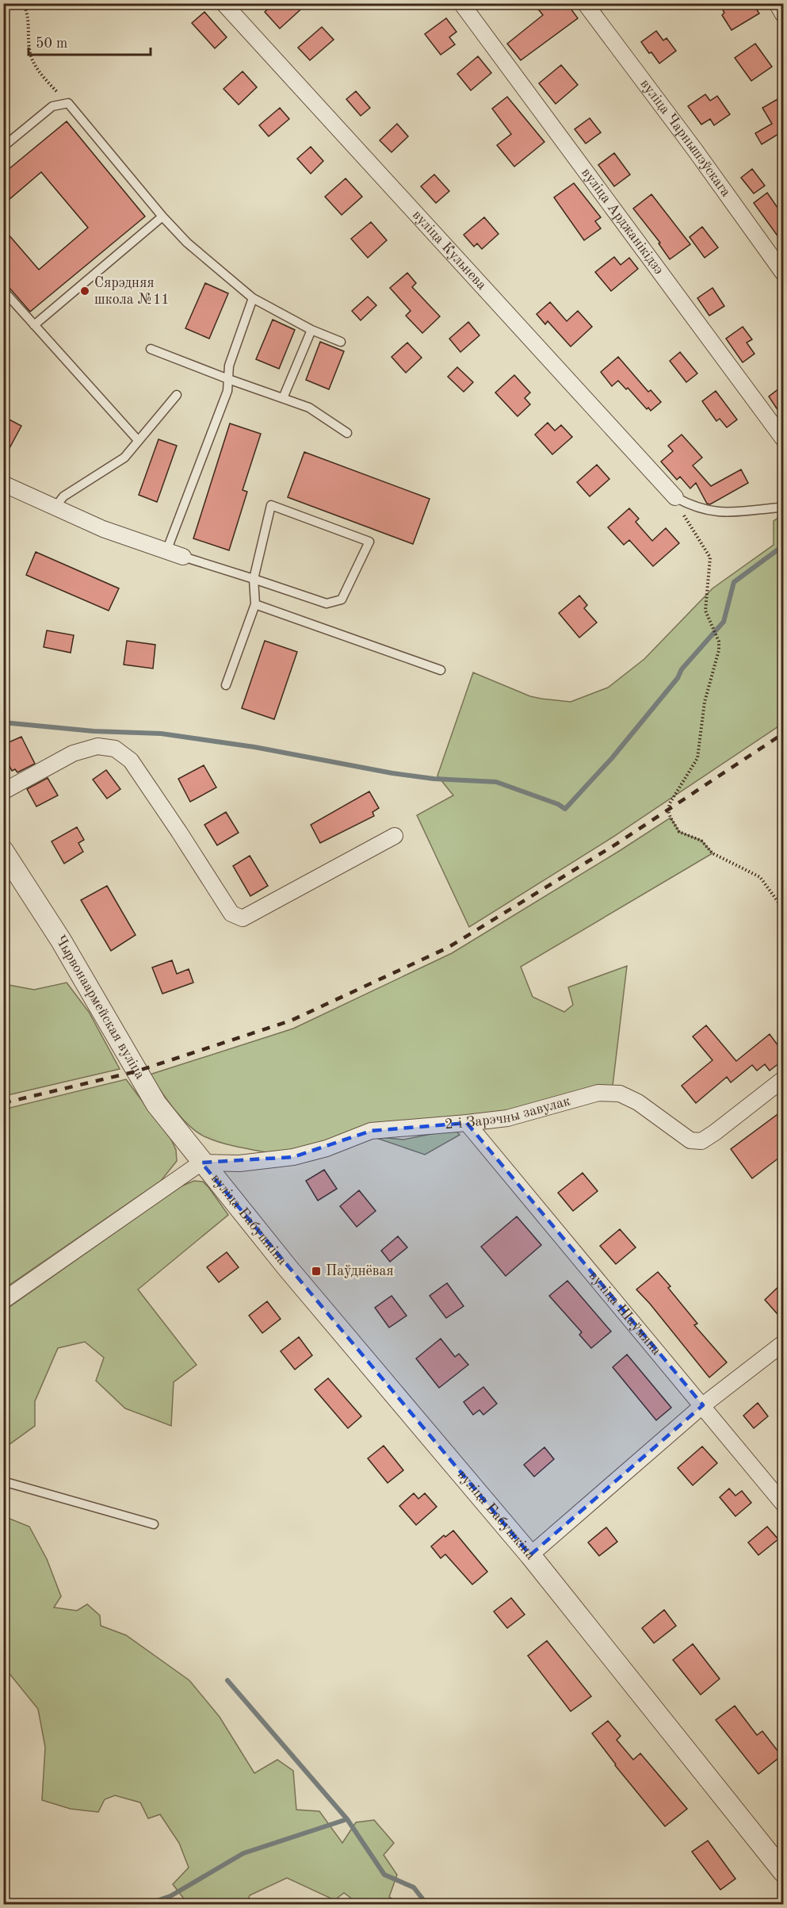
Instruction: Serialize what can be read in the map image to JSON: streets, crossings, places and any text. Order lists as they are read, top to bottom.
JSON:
{
  "streets": {
    "street": [
      "вуліца Чарнышэўскага",
      "вуліца Арджанікідзэ",
      "вуліца Кульнева",
      "Чырвонаармейская вуліца",
      "2-і Зарэчны завулак",
      "вуліца Бабушкіна",
      "вуліца Шаўмяна"
    ]
  },
  "crossings": [
    ["Чырвонаармейская вуліца", "2-і Зарэчны завулак"],
    ["Чырвонаармейская вуліца", "вуліца Бабушкіна"],
    ["2-і Зарэчны завулак", "вуліца Бабушкіна"],
    ["2-і Зарэчны завулак", "вуліца Шаўмяна"]
  ],
  "places": {
    "other": ["Сярэдняя школа №11"],
    "transit": ["Паўднёвая"]
  },
  "scale_bar": "50 m"
}
